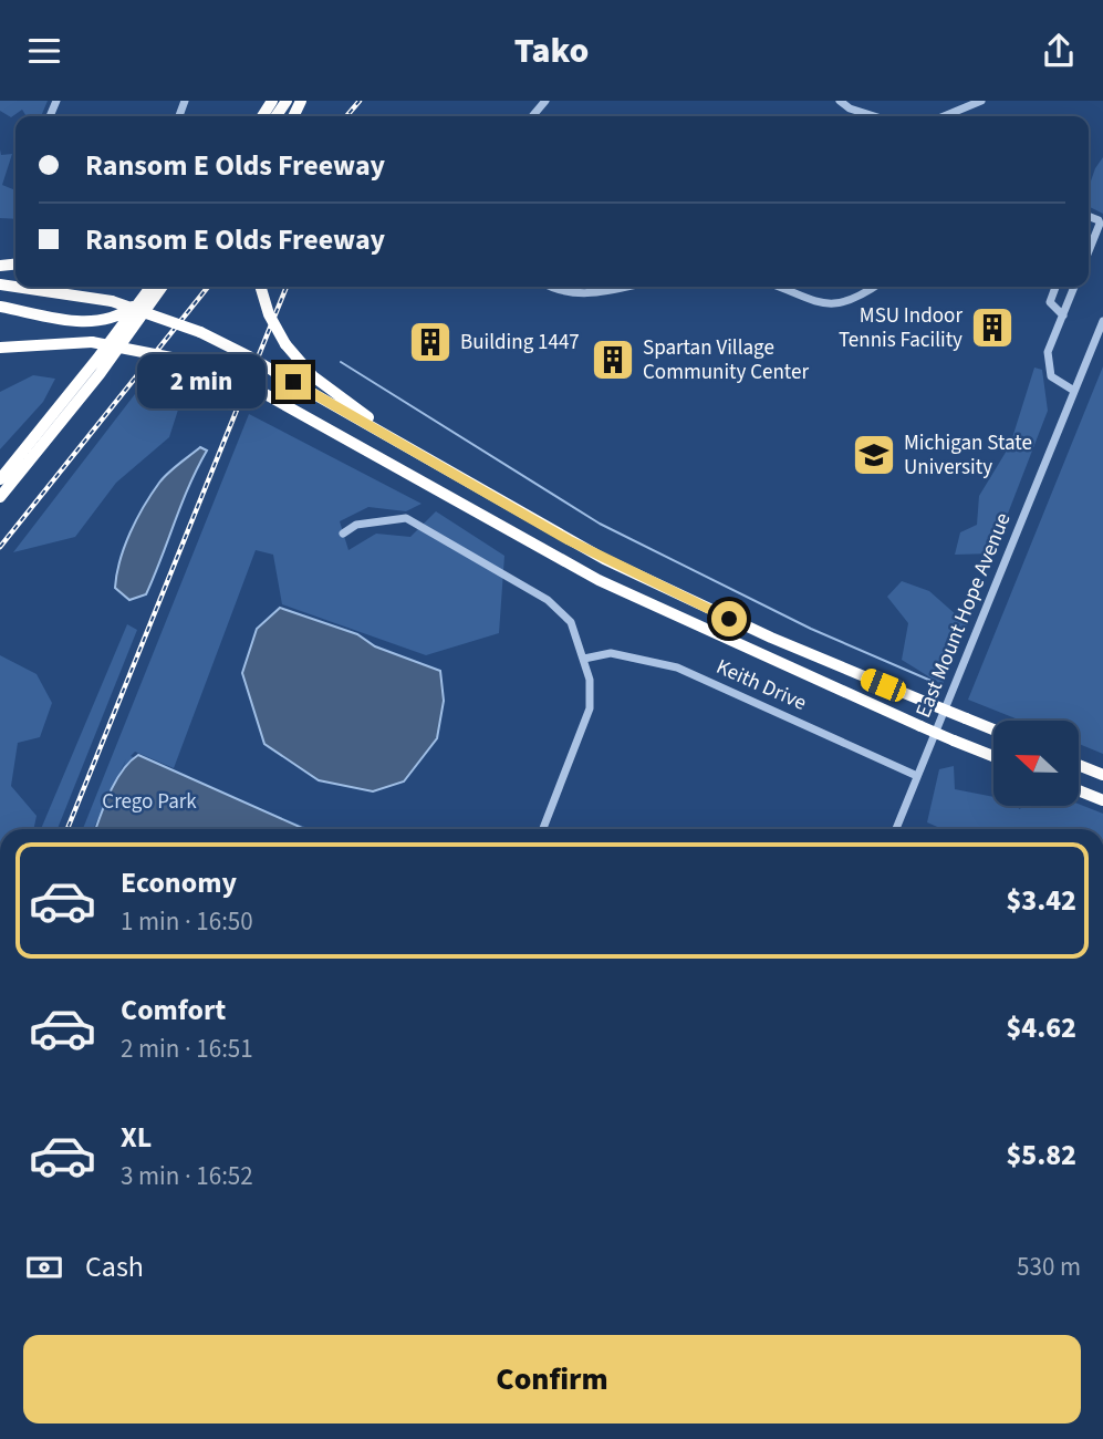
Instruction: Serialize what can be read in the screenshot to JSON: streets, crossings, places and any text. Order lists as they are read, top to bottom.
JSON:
{
  "streets": {
    "street": ["East Mount Hope Avenue", "Keith Drive"]
  },
  "crossings": [
    ["East Mount Hope Avenue", "Keith Drive"]
  ],
  "parks": ["Crego Park"],
  "places": {
    "building": ["MSU Indoor Tennis Facility", "Building 1447", "Spartan Village Community Center"],
    "school or university": ["Michigan State University"]
  },
  "north": "left",
  "page": {
    "header": "Tako",
    "banner": ["Ransom E Olds Freeway", "Ransom E Olds Freeway"],
    "bubble": "2 min",
    "list": [
      {
        "name": "Economy",
        "note": "1 min · 16:50",
        "value": "$3.42"
      },
      {
        "name": "Comfort",
        "note": "2 min · 16:51",
        "value": "$4.62"
      },
      {
        "name": "XL",
        "note": "3 min · 16:52",
        "value": "$5.82"
      }
    ],
    "pay": ["Cash", "530 m"],
    "buttons": "Confirm"
  }
}
